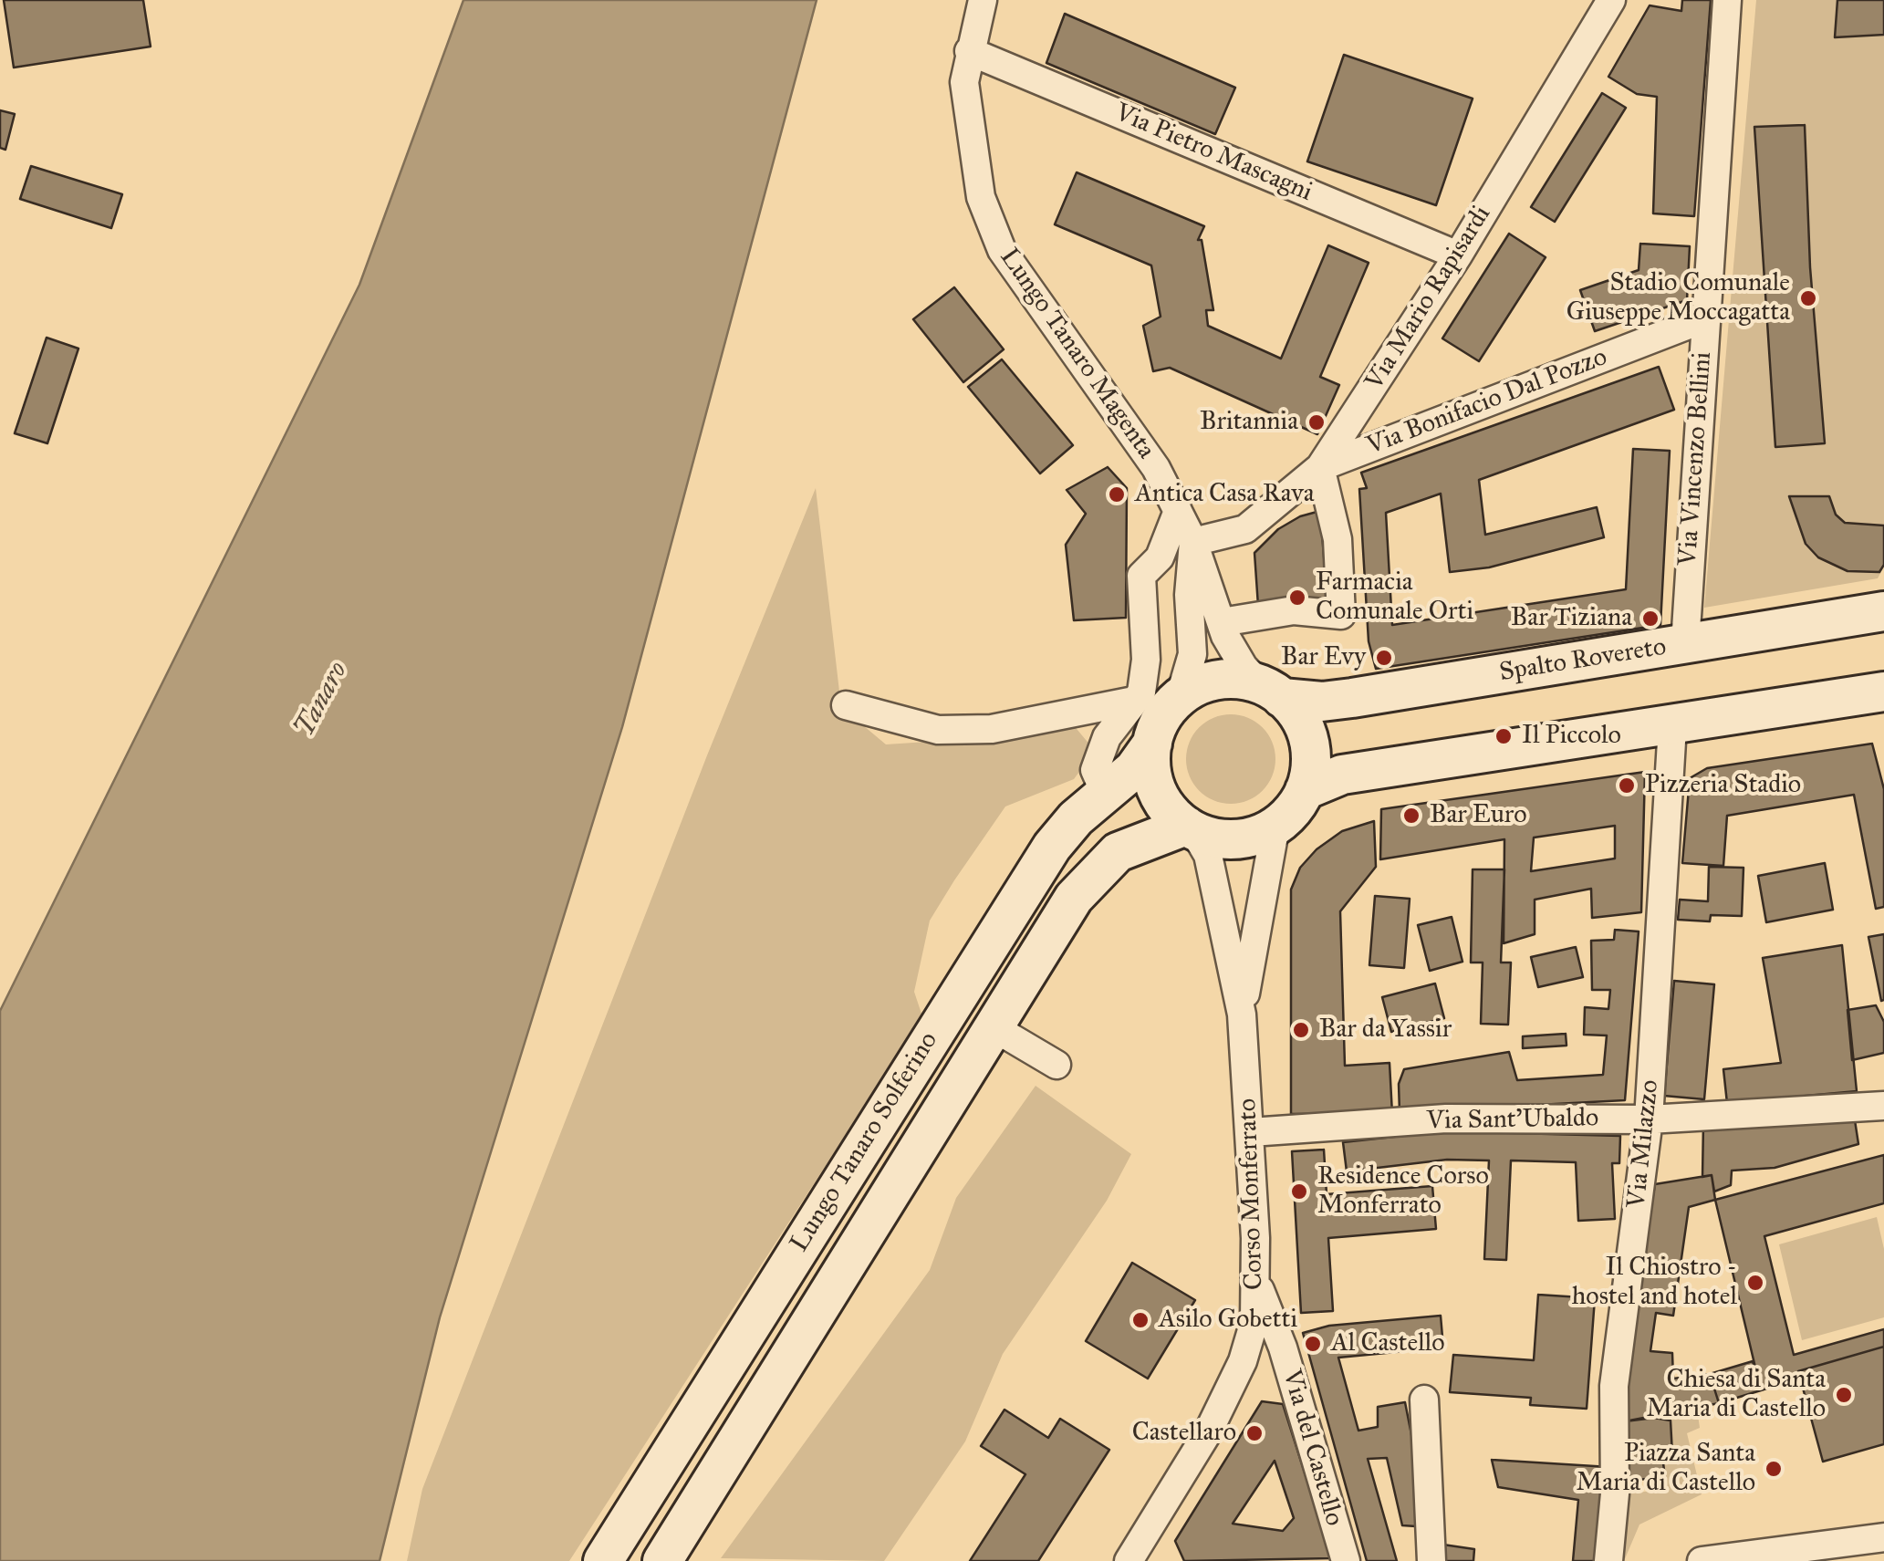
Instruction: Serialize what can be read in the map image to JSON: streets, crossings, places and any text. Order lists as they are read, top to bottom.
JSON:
{
  "streets": {
    "main road": ["Spalto Rovereto", "Lungo Tanaro Solferino"],
    "street": [
      "Via Pietro Mascagni",
      "Via Mario Rapisardi",
      "Lungo Tanaro Magenta",
      "Via Bonifacio Dal Pozzo",
      "Via Vincenzo Bellini",
      "Via Sant'Ubaldo",
      "Via Milazzo",
      "Corso Monferrato",
      "Via del Castello"
    ]
  },
  "crossings": [
    ["Via Pietro Mascagni", "Via Mario Rapisardi"],
    ["Via Pietro Mascagni", "Lungo Tanaro Magenta"],
    ["Via Mario Rapisardi", "Lungo Tanaro Magenta"],
    ["Via Mario Rapisardi", "Via Bonifacio Dal Pozzo"],
    ["Lungo Tanaro Magenta", "Spalto Rovereto"],
    ["Lungo Tanaro Magenta", "Lungo Tanaro Solferino"],
    ["Lungo Tanaro Magenta", "Corso Monferrato"],
    ["Via Bonifacio Dal Pozzo", "Via Vincenzo Bellini"],
    ["Via Vincenzo Bellini", "Spalto Rovereto"],
    ["Spalto Rovereto", "Lungo Tanaro Solferino"],
    ["Spalto Rovereto", "Corso Monferrato"],
    ["Via Sant'Ubaldo", "Via Milazzo"],
    ["Via Sant'Ubaldo", "Corso Monferrato"],
    ["Lungo Tanaro Solferino", "Corso Monferrato"],
    ["Corso Monferrato", "Via del Castello"]
  ],
  "water": ["Tanaro"],
  "places": [
    "Stadio Comunale Giuseppe Moccagatta",
    "Britannia",
    "Antica Casa Rava",
    "Farmacia Comunale Orti",
    "Bar Tiziana",
    "Bar Evy",
    "Il Piccolo",
    "Pizzeria Stadio",
    "Bar Euro",
    "Bar da Yassir",
    "Residence Corso Monferrato",
    "Il Chiostro - hostel and hotel",
    "Asilo Gobetti",
    "Al Castello",
    "Chiesa di Santa Maria di Castello",
    "Castellaro",
    "Piazza Santa Maria di Castello"
  ]
}
